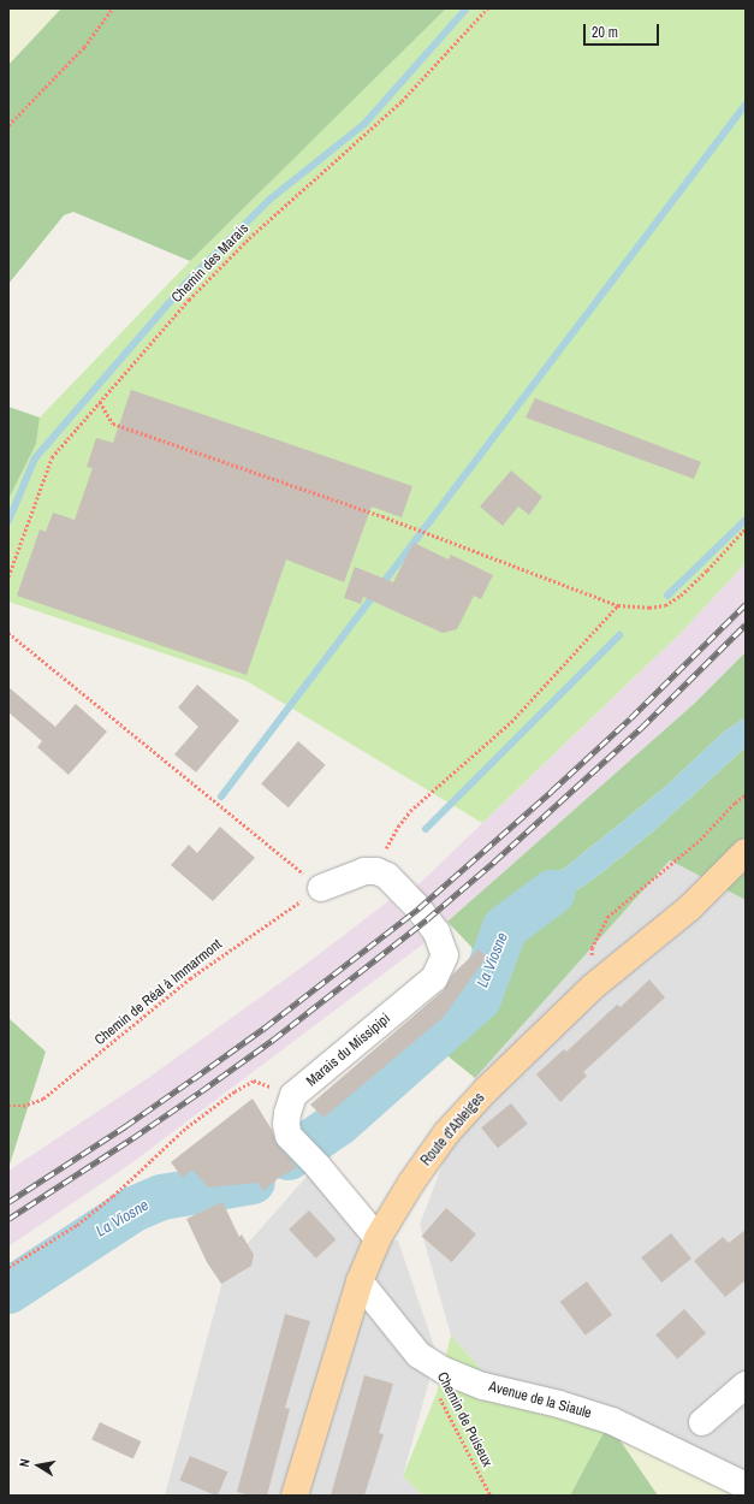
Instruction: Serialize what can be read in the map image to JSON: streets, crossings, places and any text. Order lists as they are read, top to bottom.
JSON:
{
  "streets": {
    "main road": ["Route d'Ableiges"],
    "street": ["Marais du Missipipi", "Avenue de la Siaule"],
    "path": ["Chemin des Marais", "Chemin de Réal à Immarmont", "Chemin de Puiseux"]
  },
  "crossings": [
    ["Marais du Missipipi", "Route d'Ableiges"],
    ["Route d'Ableiges", "Avenue de la Siaule"]
  ],
  "water": ["La Viosne"],
  "scale_bar": "20 m",
  "north": "left"
}
